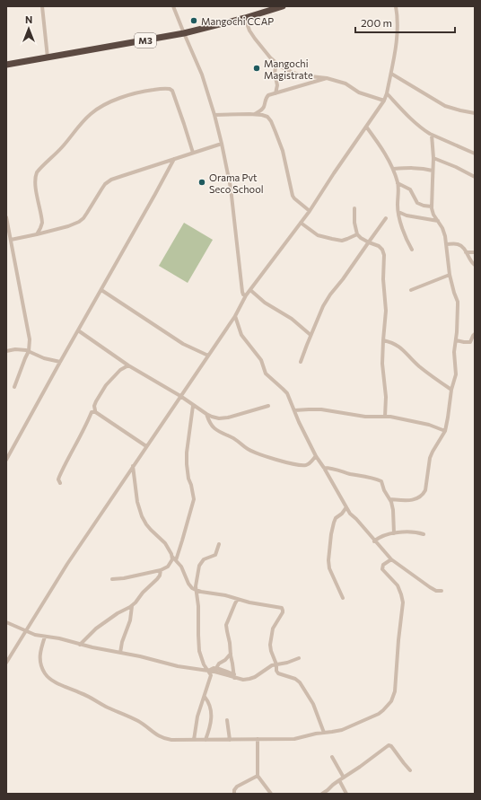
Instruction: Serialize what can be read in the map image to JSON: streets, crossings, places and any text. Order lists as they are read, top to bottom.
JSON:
{
  "streets": {
    "highway": ["M3"]
  },
  "places": ["Mangochi CCAP", "Mangochi Magistrate", "Orama Pvt Seco School"],
  "scale_bar": "200 m",
  "north": "top"
}
